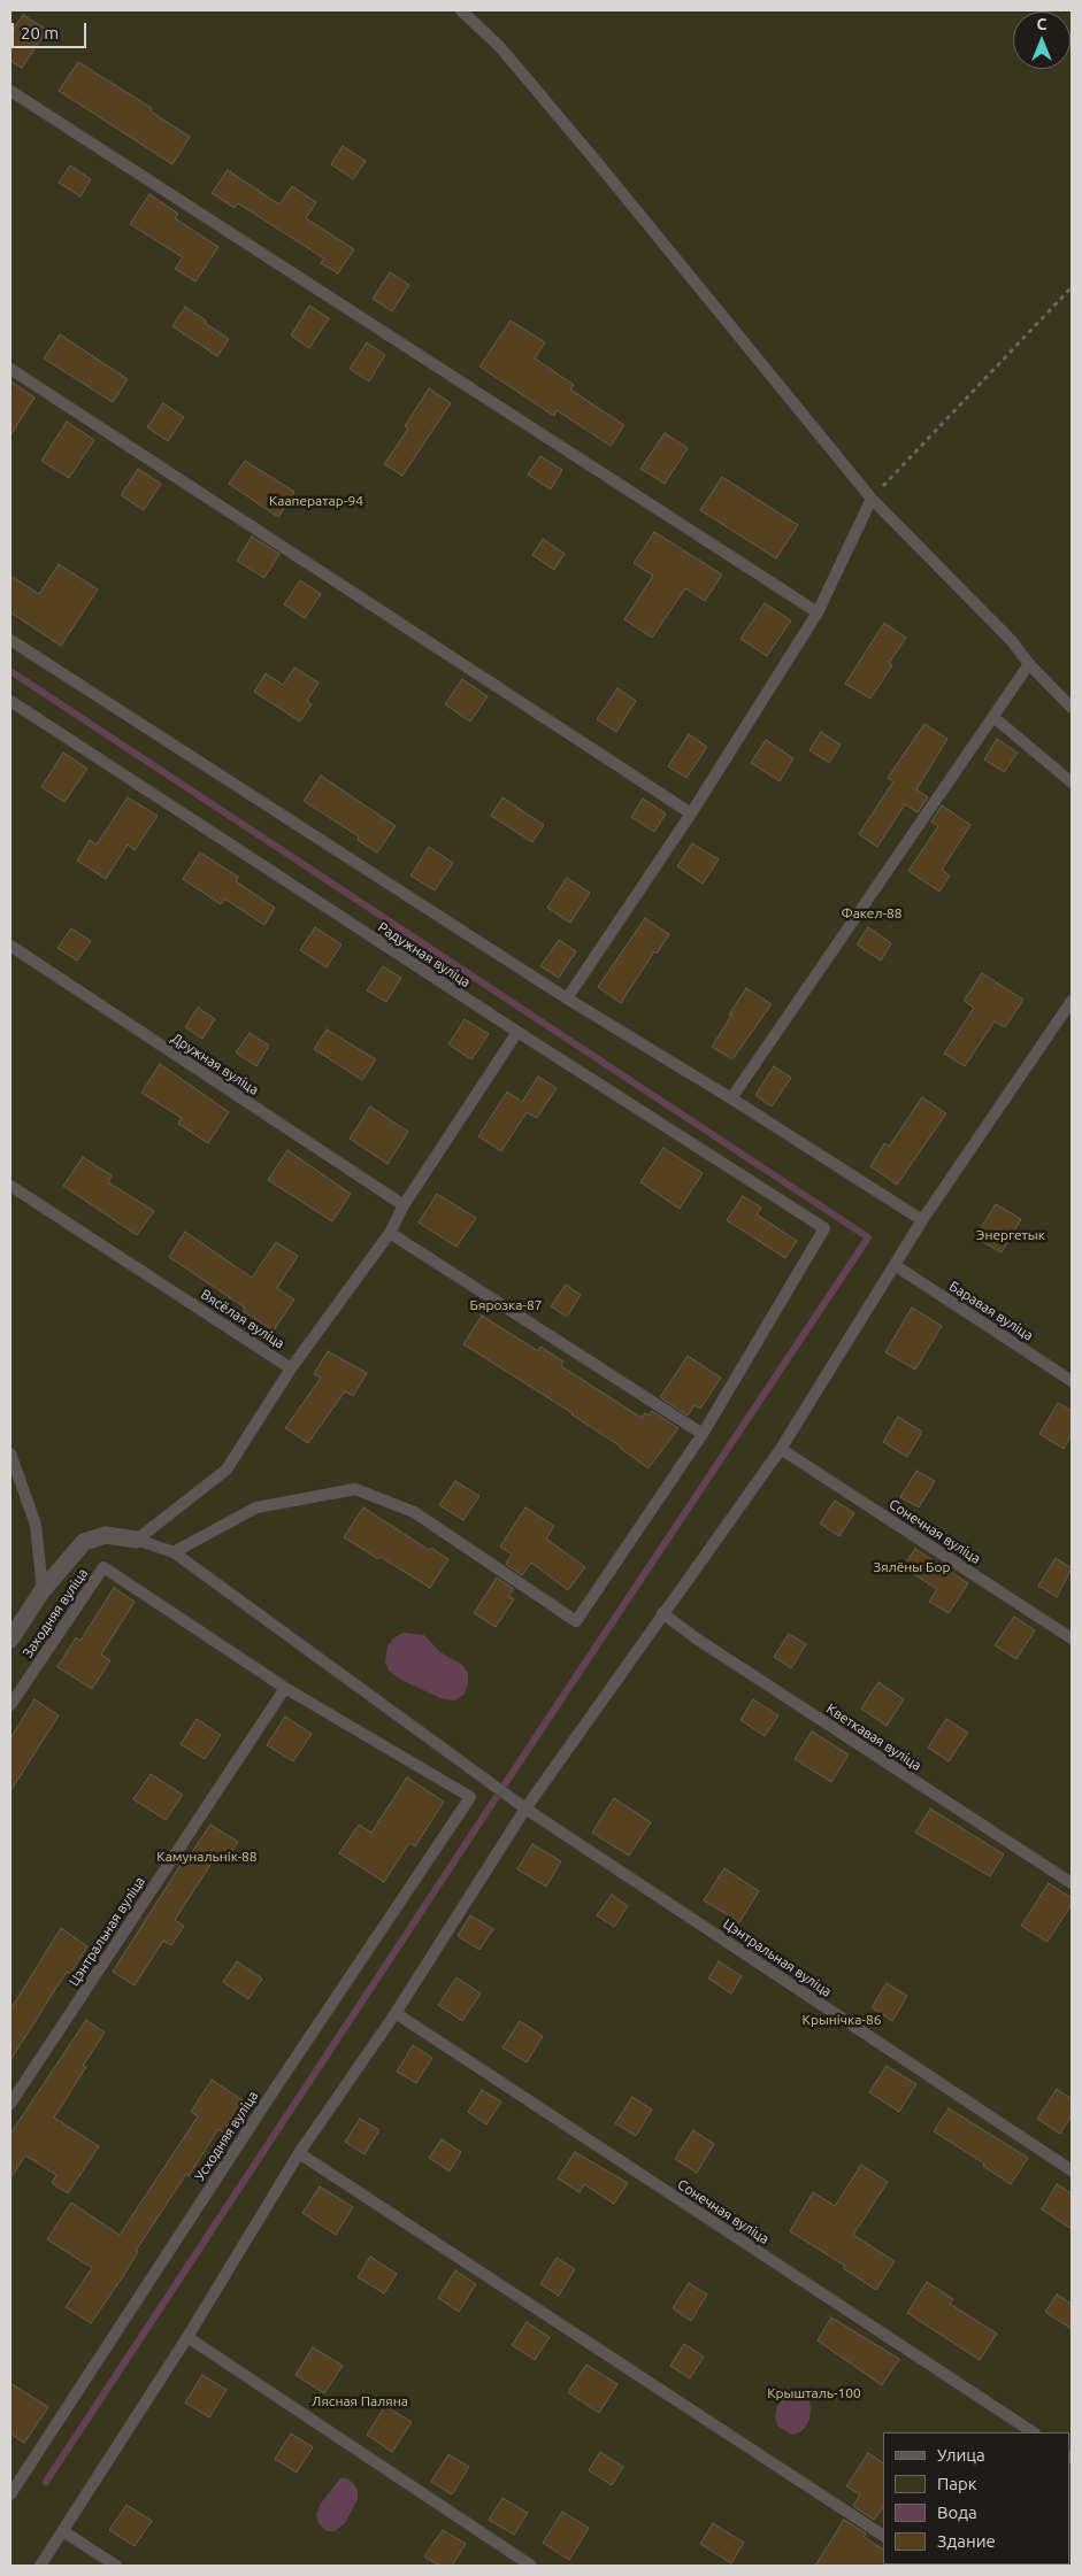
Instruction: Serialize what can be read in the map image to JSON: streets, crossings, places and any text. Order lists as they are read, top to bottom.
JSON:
{
  "streets": {
    "lane": [
      "Радужная вуліца",
      "Дружная вуліца",
      "Баравая вуліца",
      "Вясёлая вуліца",
      "Сонечная вуліца",
      "Заходняя вуліца",
      "Кветкавая вуліца",
      "Цэнтральная вуліца",
      "Усходняя вуліца"
    ]
  },
  "crossings": [
    ["Вясёлая вуліца", "Цэнтральная вуліца"],
    ["Заходняя вуліца", "Цэнтральная вуліца"],
    ["Заходняя вуліца", "Усходняя вуліца"],
    ["Цэнтральная вуліца", "Усходняя вуліца"]
  ],
  "parks": [
    "Кааператар-94",
    "Факел-88",
    "Энергетык",
    "Бярозка-87",
    "Зялёны Бор",
    "Камунальнік-88",
    "Крынічка-86",
    "Крышталь-100",
    "Лясная Паляна"
  ],
  "legend": [
    "Улица",
    "Парк",
    "Вода",
    "Здание"
  ],
  "scale_bar": "20 m",
  "north": "top"
}
